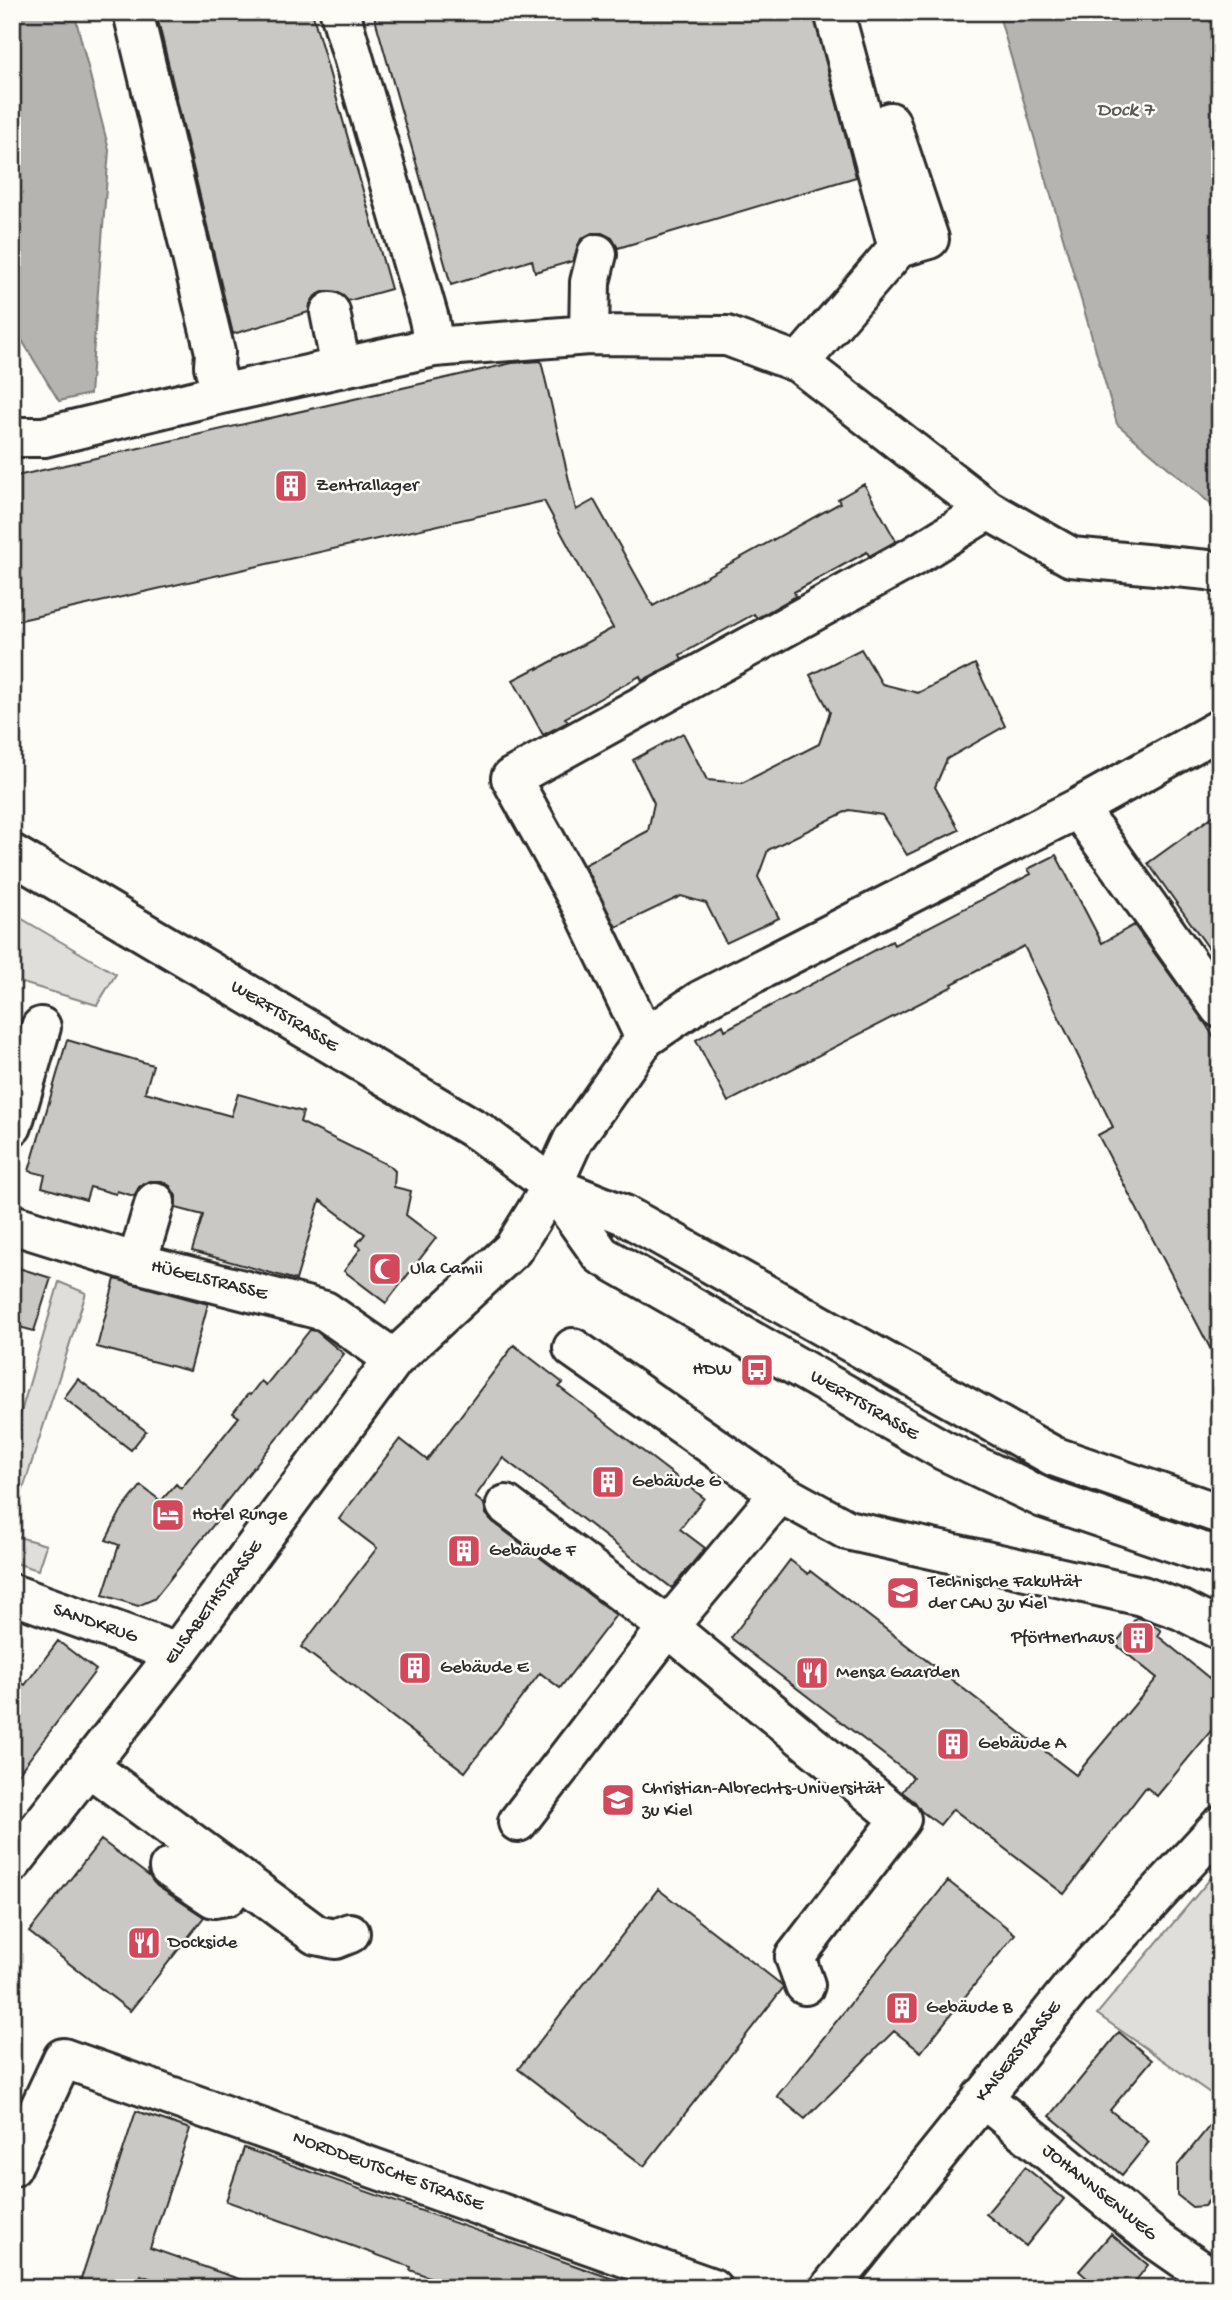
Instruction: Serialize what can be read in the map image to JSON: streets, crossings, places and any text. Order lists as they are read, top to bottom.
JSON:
{
  "streets": {
    "street": [
      "WERFTSTRASSE",
      "HÜGELSTRASSE",
      "ELISABETHSTRASSE",
      "SANDKRUG",
      "KAISERSTRASSE",
      "NORDDEUTSCHE STRASSE",
      "JOHANNSENWEG"
    ]
  },
  "crossings": [
    ["WERFTSTRASSE", "ELISABETHSTRASSE"],
    ["HÜGELSTRASSE", "ELISABETHSTRASSE"],
    ["ELISABETHSTRASSE", "SANDKRUG"],
    ["KAISERSTRASSE", "JOHANNSENWEG"]
  ],
  "water": ["Dock 7"],
  "places": {
    "building": [
      "Zentrallager",
      "Gebäude G",
      "Gebäude F",
      "Pförtnerhaus",
      "Gebäude E",
      "Gebäude A",
      "Gebäude B"
    ],
    "mosque": ["Ula Camii"],
    "bus stop": ["HDW"],
    "hotel": ["Hotel Runge"],
    "school or university": ["Technische Fakultät der CAU zu Kiel", "Christian-Albrechts-Universität zu Kiel"],
    "restaurant": ["Mensa Gaarden", "Dockside"]
  }
}
